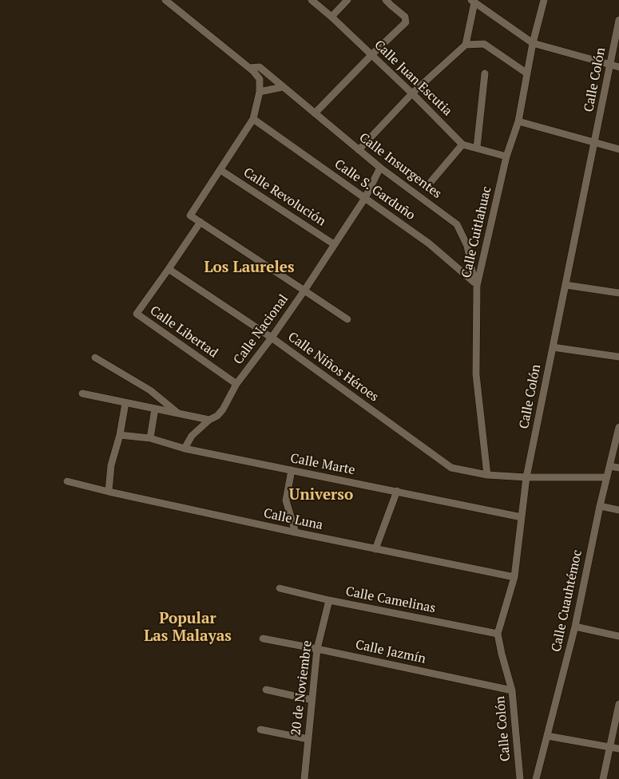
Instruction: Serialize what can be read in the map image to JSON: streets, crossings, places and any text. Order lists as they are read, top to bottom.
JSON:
{
  "streets": {
    "street": [
      "Calle Juan Escutia",
      "Calle Colón",
      "Calle Insurgentes",
      "Calle S. Garduño",
      "Calle Revolución",
      "Calle Cuitlahuac",
      "Calle Nacional",
      "Calle Libertad",
      "Calle Niños Héroes",
      "Calle Marte",
      "Calle Luna",
      "Calle Camelinas",
      "Calle Cuauhtémoc",
      "Calle Jazmín",
      "20 de Noviembre"
    ]
  },
  "crossings": [
    ["Calle Juan Escutia", "Calle Cuitlahuac"],
    ["Calle Colón", "Calle Niños Héroes"],
    ["Calle Colón", "Calle Marte"],
    ["Calle Colón", "Calle Luna"],
    ["Calle Colón", "Calle Camelinas"],
    ["Calle Colón", "Calle Jazmín"],
    ["Calle Insurgentes", "Calle S. Garduño"],
    ["Calle Insurgentes", "Calle Cuitlahuac"],
    ["Calle Insurgentes", "Calle Nacional"],
    ["Calle S. Garduño", "Calle Cuitlahuac"],
    ["Calle S. Garduño", "Calle Nacional"],
    ["Calle Revolución", "Calle Nacional"],
    ["Calle Cuitlahuac", "Calle Niños Héroes"],
    ["Calle Nacional", "Calle Libertad"],
    ["Calle Nacional", "Calle Niños Héroes"],
    ["Calle Nacional", "Calle Marte"],
    ["Calle Libertad", "Calle Niños Héroes"],
    ["Calle Niños Héroes", "Calle Cuauhtémoc"],
    ["Calle Camelinas", "20 de Noviembre"],
    ["Calle Jazmín", "20 de Noviembre"]
  ],
  "districts": ["Los Laureles", "Universo", "Popular Las Malayas"]
}
